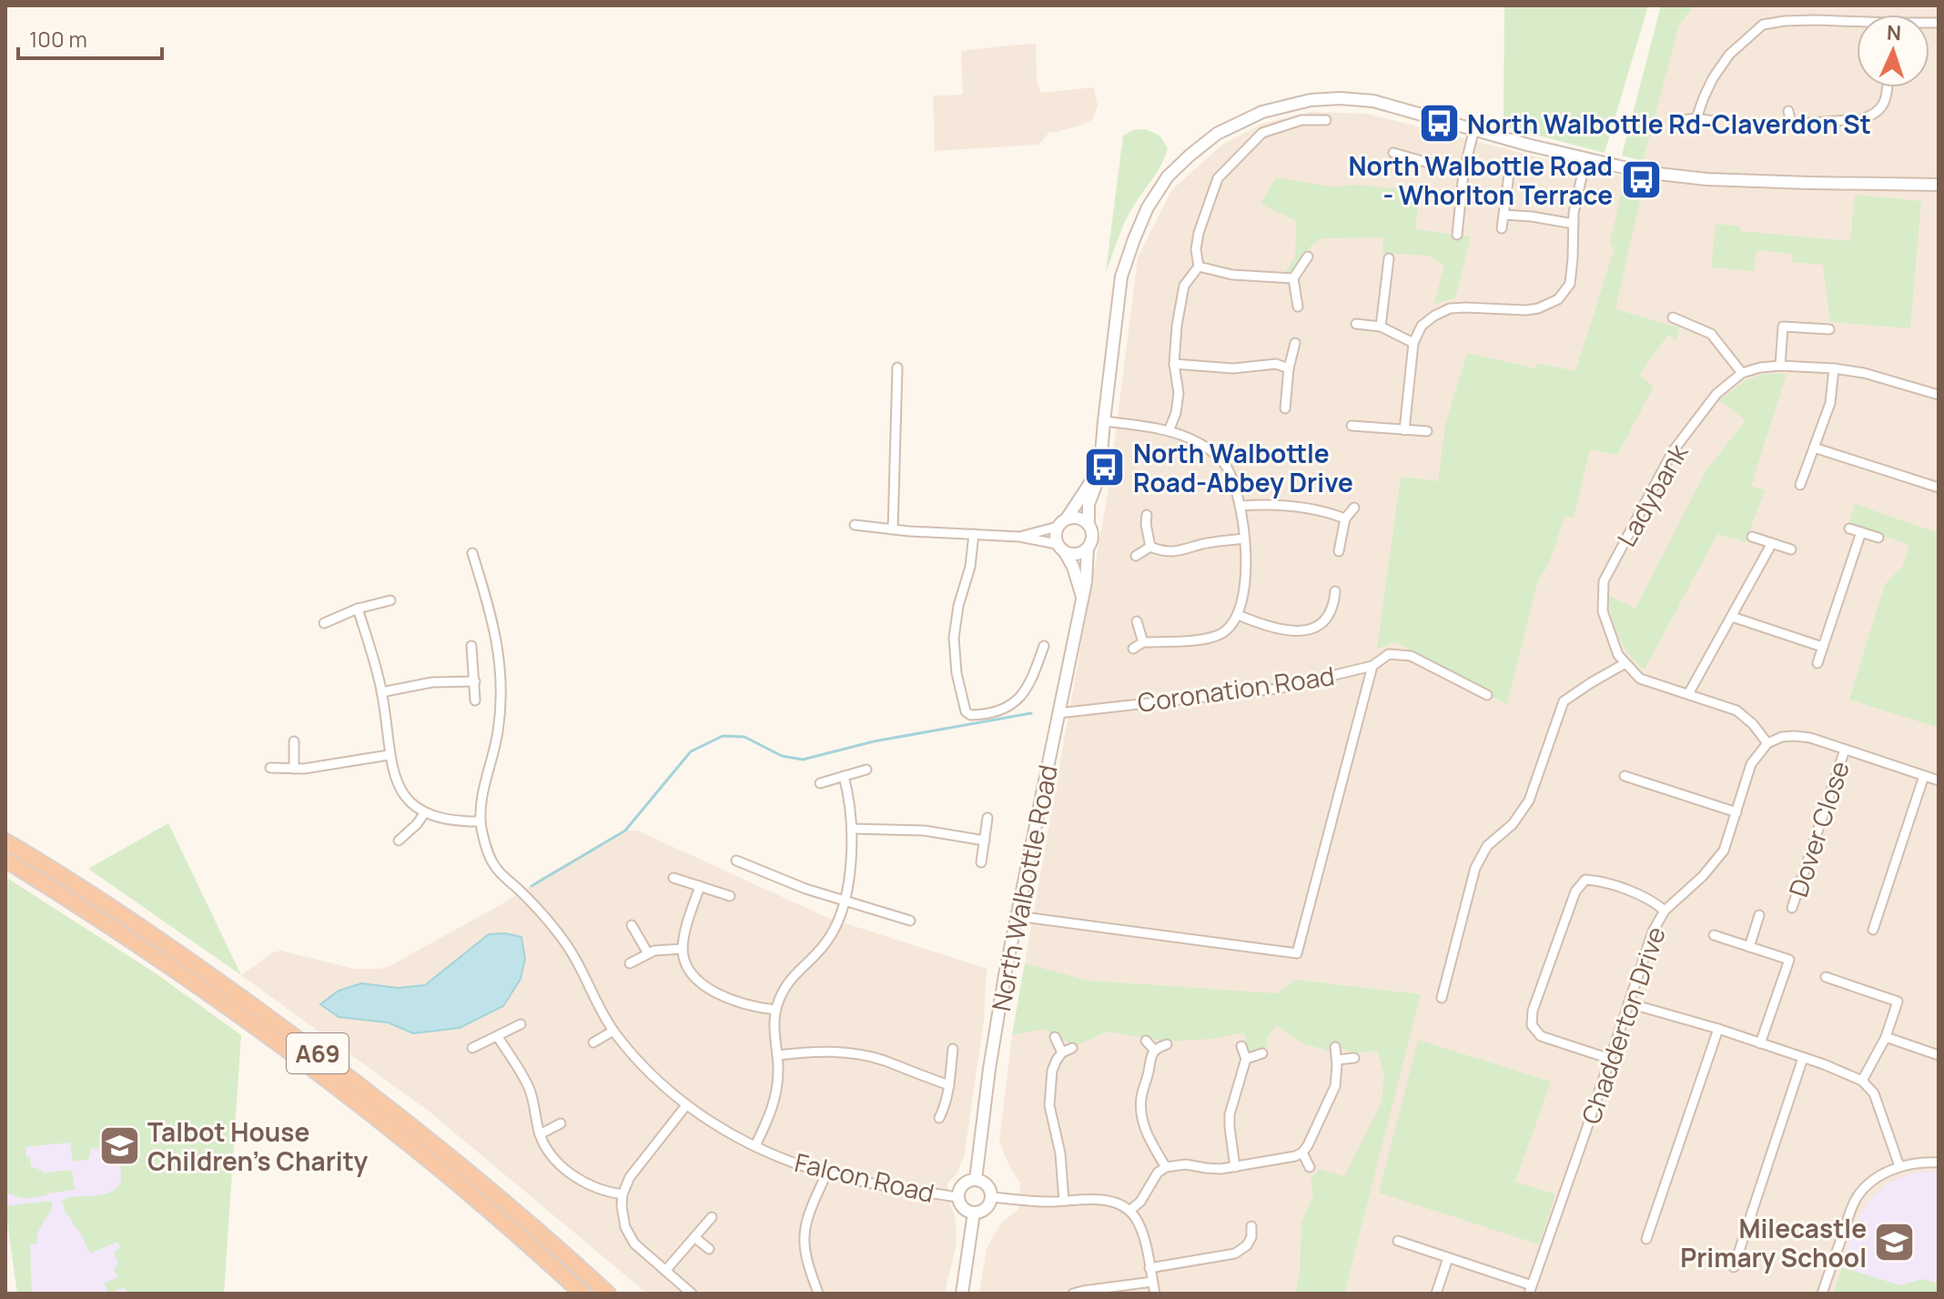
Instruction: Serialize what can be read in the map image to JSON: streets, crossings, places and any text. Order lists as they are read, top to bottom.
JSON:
{
  "streets": {
    "highway": ["A69"],
    "street": [
      "Ladybank",
      "Coronation Road",
      "Dover Close",
      "North Walbottle Road",
      "Chadderton Drive",
      "Falcon Road"
    ]
  },
  "crossings": [
    ["Ladybank", "Chadderton Drive"],
    ["Coronation Road", "North Walbottle Road"],
    ["North Walbottle Road", "Falcon Road"]
  ],
  "places": {
    "bus stop": ["North Walbottle Rd-Claverdon St", "North Walbottle Road - Whorlton Terrace", "North Walbottle Road-Abbey Drive"],
    "school or university": ["Talbot House Children's Charity", "Milecastle Primary School"]
  },
  "scale_bar": "100 m",
  "north": "top"
}
